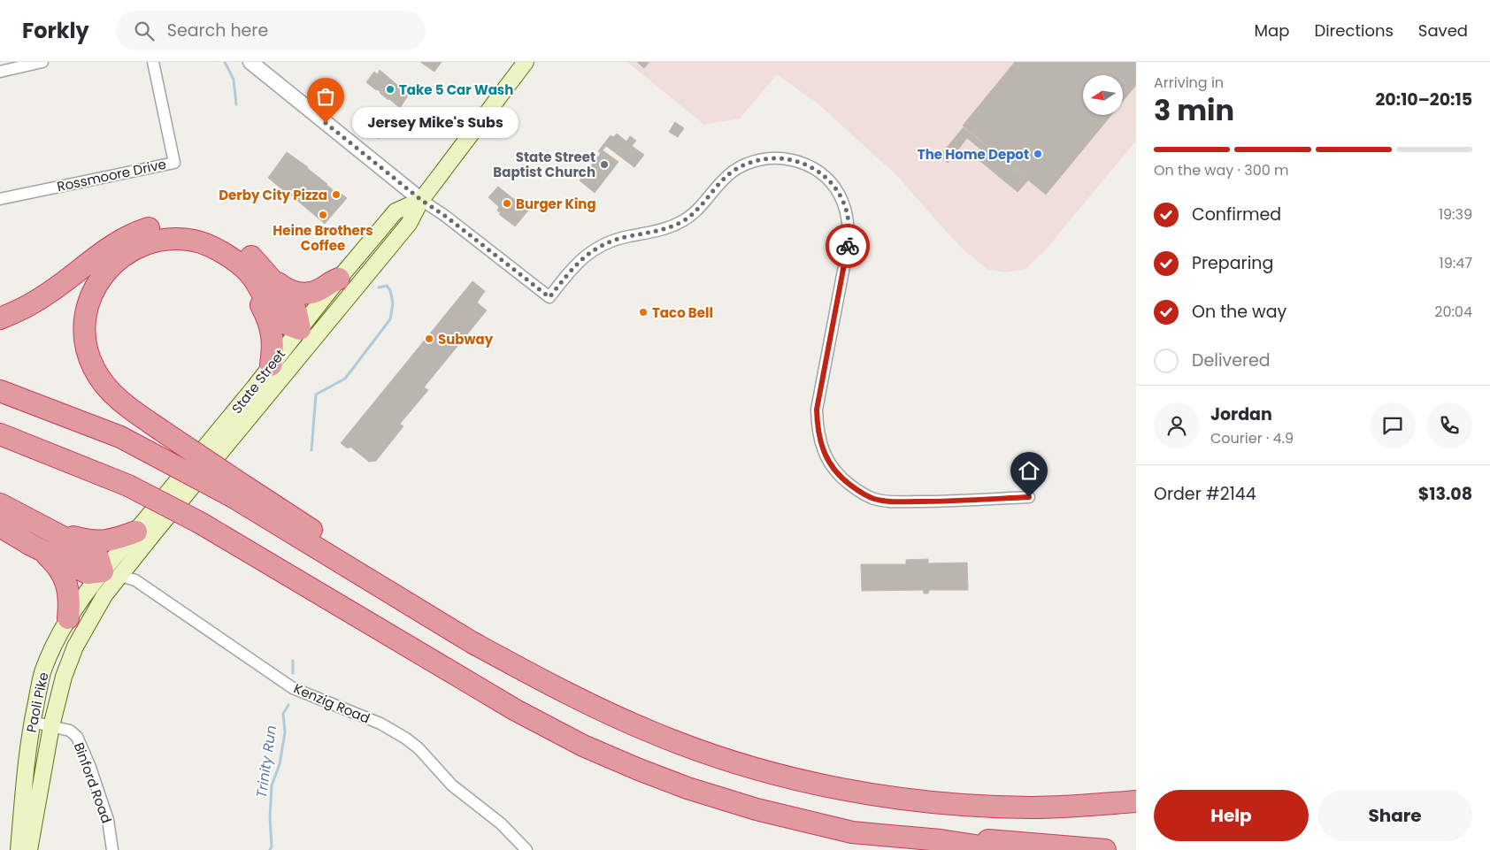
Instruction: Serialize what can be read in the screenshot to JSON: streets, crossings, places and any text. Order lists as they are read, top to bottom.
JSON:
{
  "streets": {
    "main road": ["State Street", "Paoli Pike"],
    "street": ["Rossmoore Drive", "Kenzig Road", "Binford Road"]
  },
  "crossings": [
    ["State Street", "Paoli Pike"],
    ["State Street", "Kenzig Road"],
    ["Paoli Pike", "Kenzig Road"],
    ["Paoli Pike", "Binford Road"]
  ],
  "water": ["Trinity Run"],
  "places": [
    "Take 5 Car Wash",
    "Jersey Mike's Subs",
    "The Home Depot",
    "State Street Baptist Church",
    "Derby City Pizza",
    "Burger King",
    "Heine Brothers Coffee",
    "Taco Bell",
    "Subway"
  ],
  "north": "left",
  "page": {
    "header": "Forkly",
    "search": "Search here",
    "nav": ["Map", "Directions", "Saved"],
    "heading": ["3 min", "Arriving in", "20:10–20:15"],
    "panel": [
      "Jordan",
      "Courier · 4.9",
      "Order #2144",
      "$13.08"
    ],
    "bubble": "Jersey Mike's Subs",
    "bar": "On the way · 300 m",
    "list": [
      ["Confirmed", "19:39"],
      ["Preparing", "19:47"],
      ["On the way", "20:04"],
      "Delivered"
    ],
    "buttons": ["Help", "Share"]
  }
}
